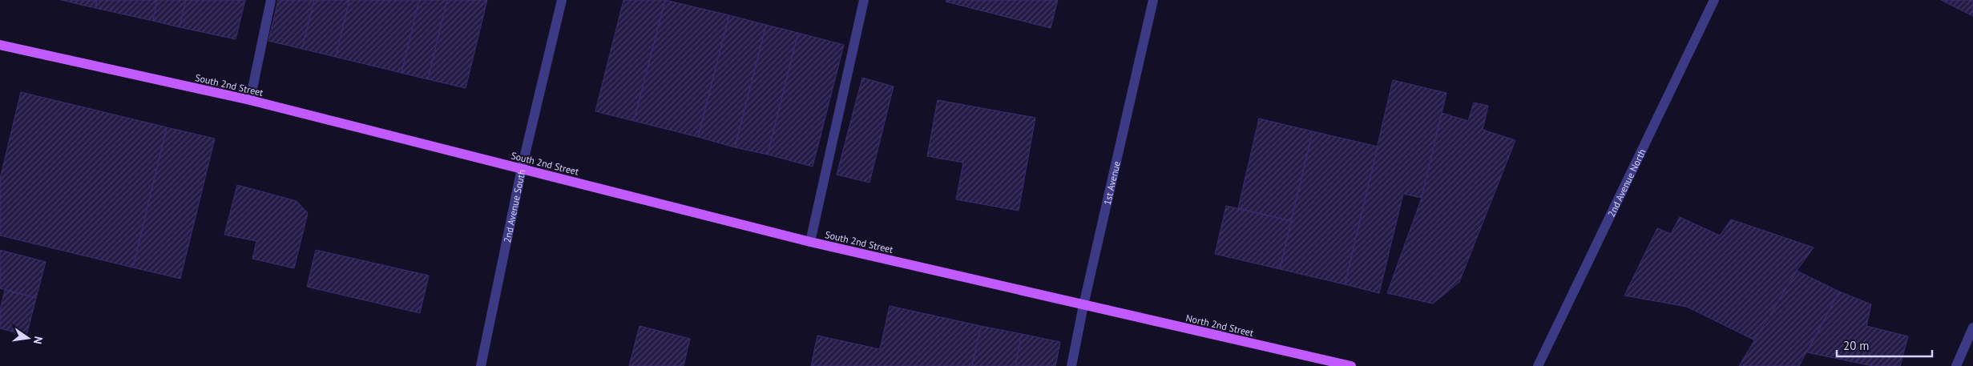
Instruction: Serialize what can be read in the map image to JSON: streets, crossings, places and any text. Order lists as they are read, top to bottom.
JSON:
{
  "streets": {
    "main road": ["South 2nd Street", "North 2nd Street"],
    "street": ["1st Avenue", "2nd Avenue North", "2nd Avenue South"]
  },
  "crossings": [
    ["South 2nd Street", "1st Avenue"],
    ["South 2nd Street", "2nd Avenue South"],
    ["South 2nd Street", "North 2nd Street"],
    ["1st Avenue", "North 2nd Street"]
  ],
  "scale_bar": "20 m",
  "north": "right"
}
